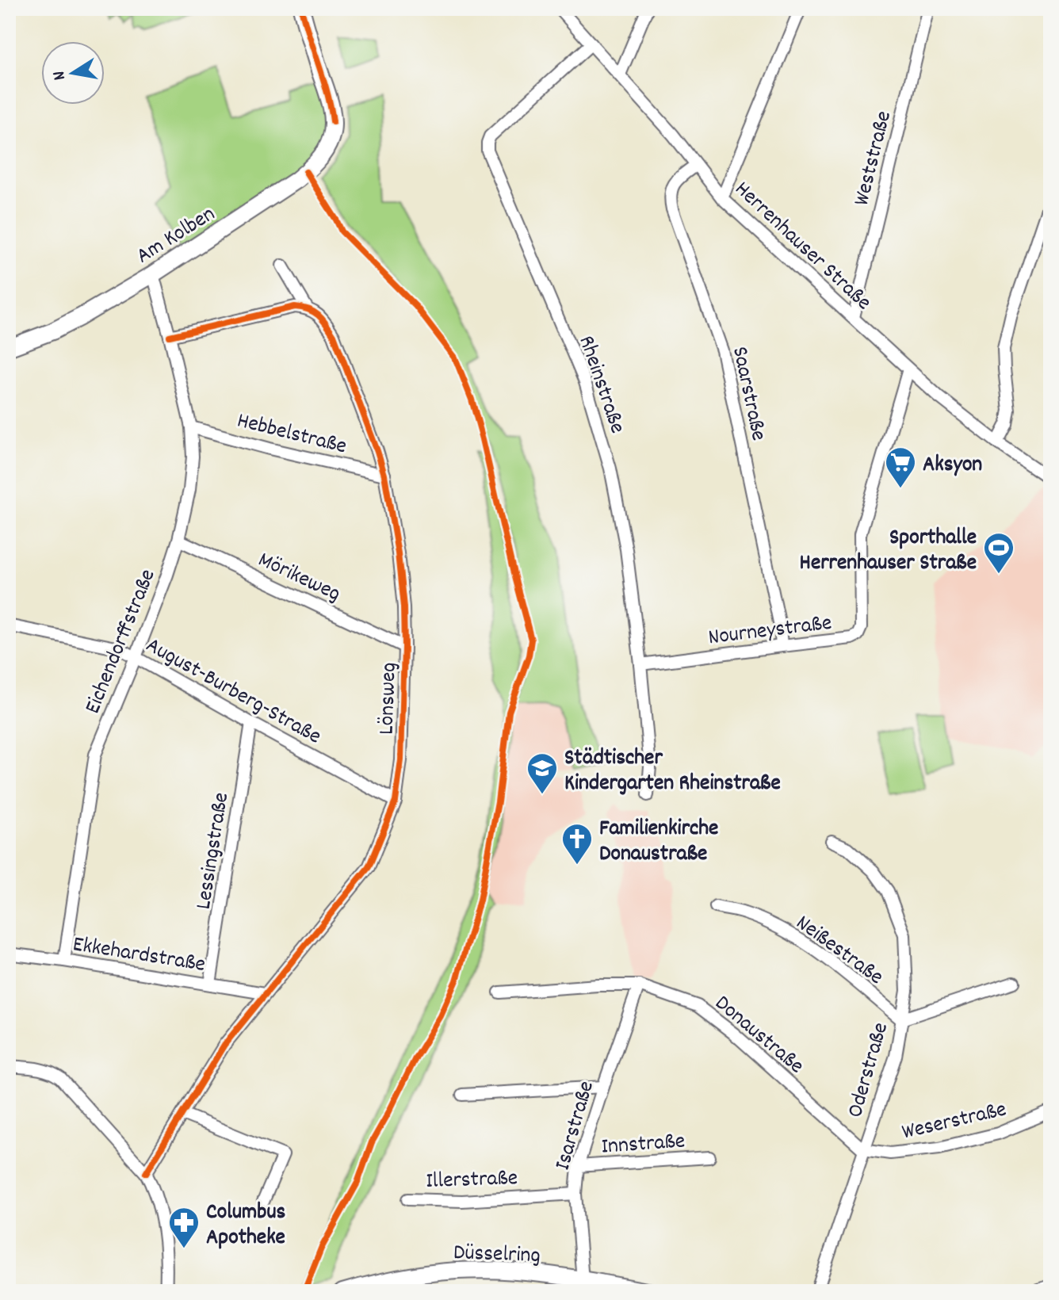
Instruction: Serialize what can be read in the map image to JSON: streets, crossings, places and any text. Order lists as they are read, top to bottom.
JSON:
{
  "streets": {
    "street": [
      "Weststraße",
      "Am Kolben",
      "Herrenhauser Straße",
      "Rheinstraße",
      "Saarstraße",
      "Hebbelstraße",
      "Mörikeweg",
      "Nourneystraße",
      "Eichendorffstraße",
      "August-Burberg-Straße",
      "Lönsweg",
      "Lessingstraße",
      "Neißestraße",
      "Ekkehardstraße",
      "Donaustraße",
      "Oderstraße",
      "Weserstraße",
      "Isarstraße",
      "Innstraße",
      "Illerstraße",
      "Düsselring"
    ]
  },
  "crossings": [
    ["Weststraße", "Herrenhauser Straße"],
    ["Herrenhauser Straße", "Rheinstraße"],
    ["Herrenhauser Straße", "Saarstraße"],
    ["Herrenhauser Straße", "Nourneystraße"],
    ["Rheinstraße", "Nourneystraße"],
    ["Saarstraße", "Nourneystraße"],
    ["Hebbelstraße", "Eichendorffstraße"],
    ["Hebbelstraße", "Lönsweg"],
    ["Mörikeweg", "Eichendorffstraße"],
    ["Mörikeweg", "Lönsweg"],
    ["Eichendorffstraße", "August-Burberg-Straße"],
    ["Eichendorffstraße", "Ekkehardstraße"],
    ["August-Burberg-Straße", "Lönsweg"],
    ["August-Burberg-Straße", "Lessingstraße"],
    ["Lönsweg", "Ekkehardstraße"],
    ["Lessingstraße", "Ekkehardstraße"],
    ["Neißestraße", "Oderstraße"],
    ["Donaustraße", "Oderstraße"],
    ["Donaustraße", "Weserstraße"],
    ["Donaustraße", "Isarstraße"],
    ["Oderstraße", "Weserstraße"],
    ["Isarstraße", "Innstraße"],
    ["Isarstraße", "Illerstraße"],
    ["Isarstraße", "Düsselring"]
  ],
  "places": {
    "supermarket": ["Aksyon"],
    "sports": ["Sporthalle Herrenhauser Straße"],
    "school or university": ["Städtischer Kindergarten Rheinstraße"],
    "church": ["Familienkirche Donaustraße"],
    "pharmacy": ["Columbus Apotheke"]
  },
  "north": "left"
}
